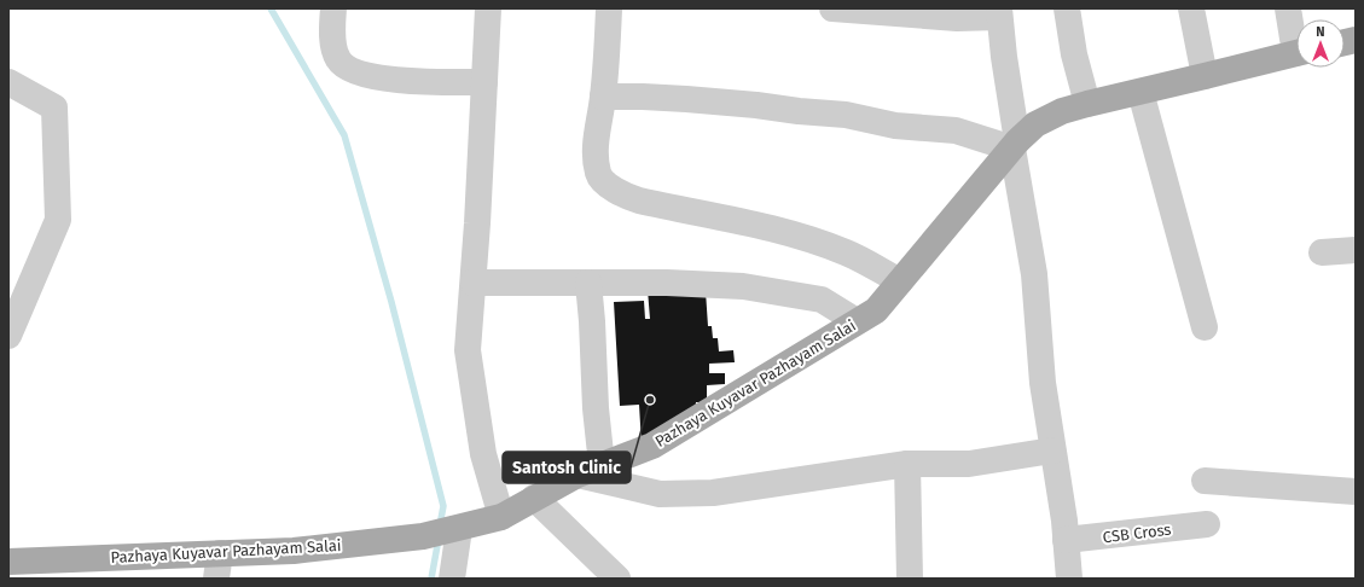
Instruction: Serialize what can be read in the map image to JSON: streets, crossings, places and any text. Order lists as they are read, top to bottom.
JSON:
{
  "streets": {
    "main road": ["Pazhaya Kuyavar Pazhayam Salai"],
    "street": ["CSB Cross"]
  },
  "places": ["Santosh Clinic"],
  "north": "top"
}
